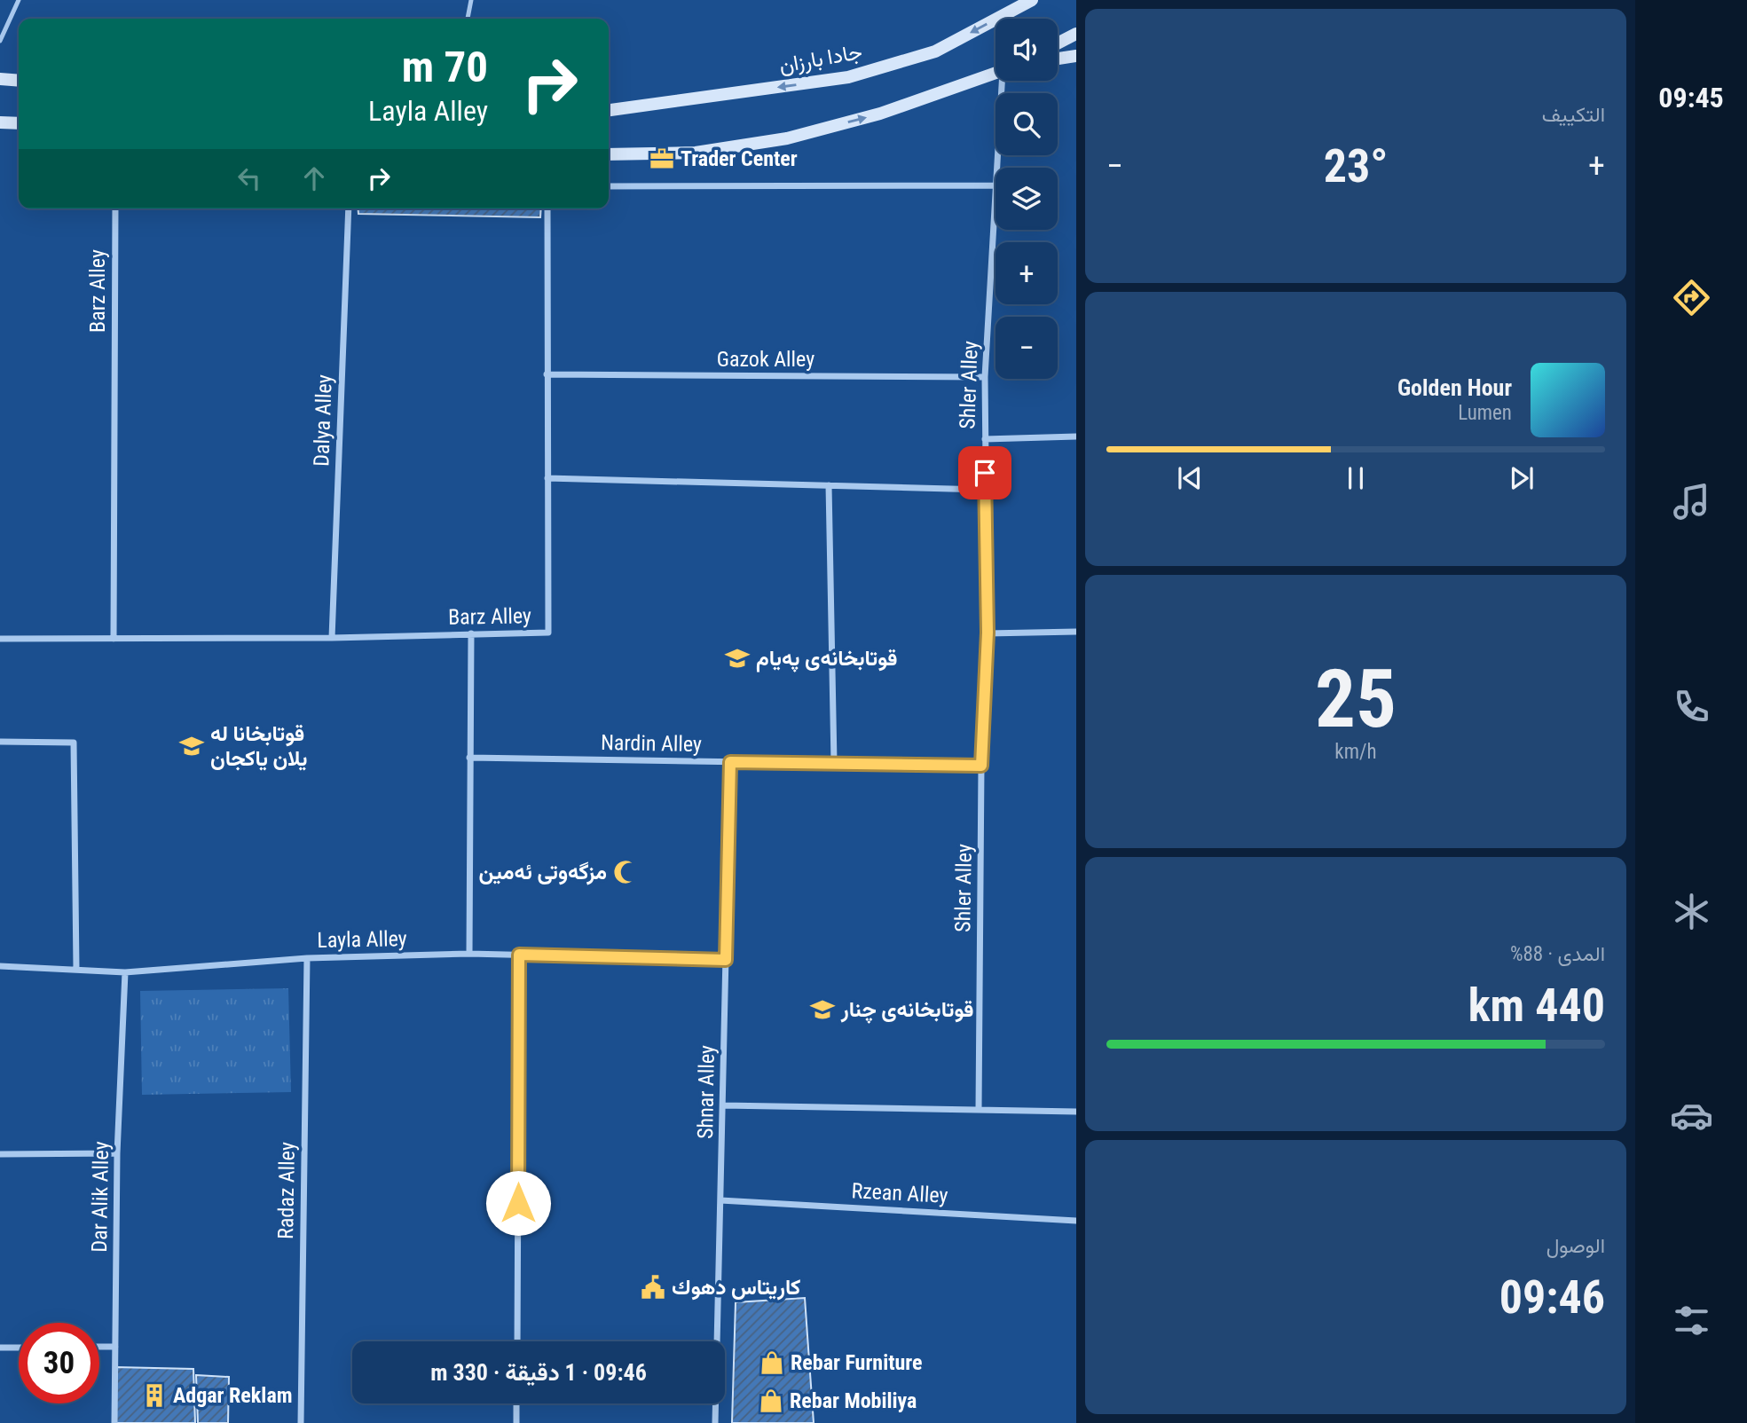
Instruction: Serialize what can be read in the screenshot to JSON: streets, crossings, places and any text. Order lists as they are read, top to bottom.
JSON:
{
  "streets": {
    "main road": ["جادا بارزان"],
    "street": [
      "Barz Alley",
      "Gazok Alley",
      "Shler Alley",
      "Dalya Alley",
      "Nardin Alley",
      "Layla Alley",
      "Shnar Alley",
      "Radaz Alley",
      "Rzean Alley",
      "Dar Alik Alley"
    ]
  },
  "crossings": [
    ["Barz Alley", "Gazok Alley"],
    ["Barz Alley", "Dalya Alley"],
    ["Gazok Alley", "Shler Alley"],
    ["Shler Alley", "Nardin Alley"],
    ["Nardin Alley", "Shnar Alley"],
    ["Layla Alley", "Shnar Alley"],
    ["Layla Alley", "Radaz Alley"],
    ["Layla Alley", "Dar Alik Alley"],
    ["Shnar Alley", "Rzean Alley"]
  ],
  "places": {
    "office": ["Trader Center"],
    "school or university": ["قوتابخانەی پەیام", "قوتابخانا له يلان ياكجان", "قوتابخانەی چنار"],
    "mosque": ["مزگەوتی ئەمین"],
    "public building": ["كاريتاس دهوك"],
    "shop": ["Rebar Furniture", "Rebar Mobiliya"],
    "building": ["Adgar Reklam"]
  },
  "page": {
    "tabs": "09:45",
    "tile": [
      "التكييف",
      ["25", "km/h"],
      ["المدى · 88%", "440 km"],
      ["الوصول", "09:46"]
    ],
    "map_buttons": ["+", "−"],
    "turn": ["70 m", "Layla Alley"],
    "heat": ["−", "23°", "+"],
    "song": ["Golden Hour", "Lumen"],
    "limit": "30",
    "trip": "09:46 · 1 دقيقة · 330 m"
  }
}
